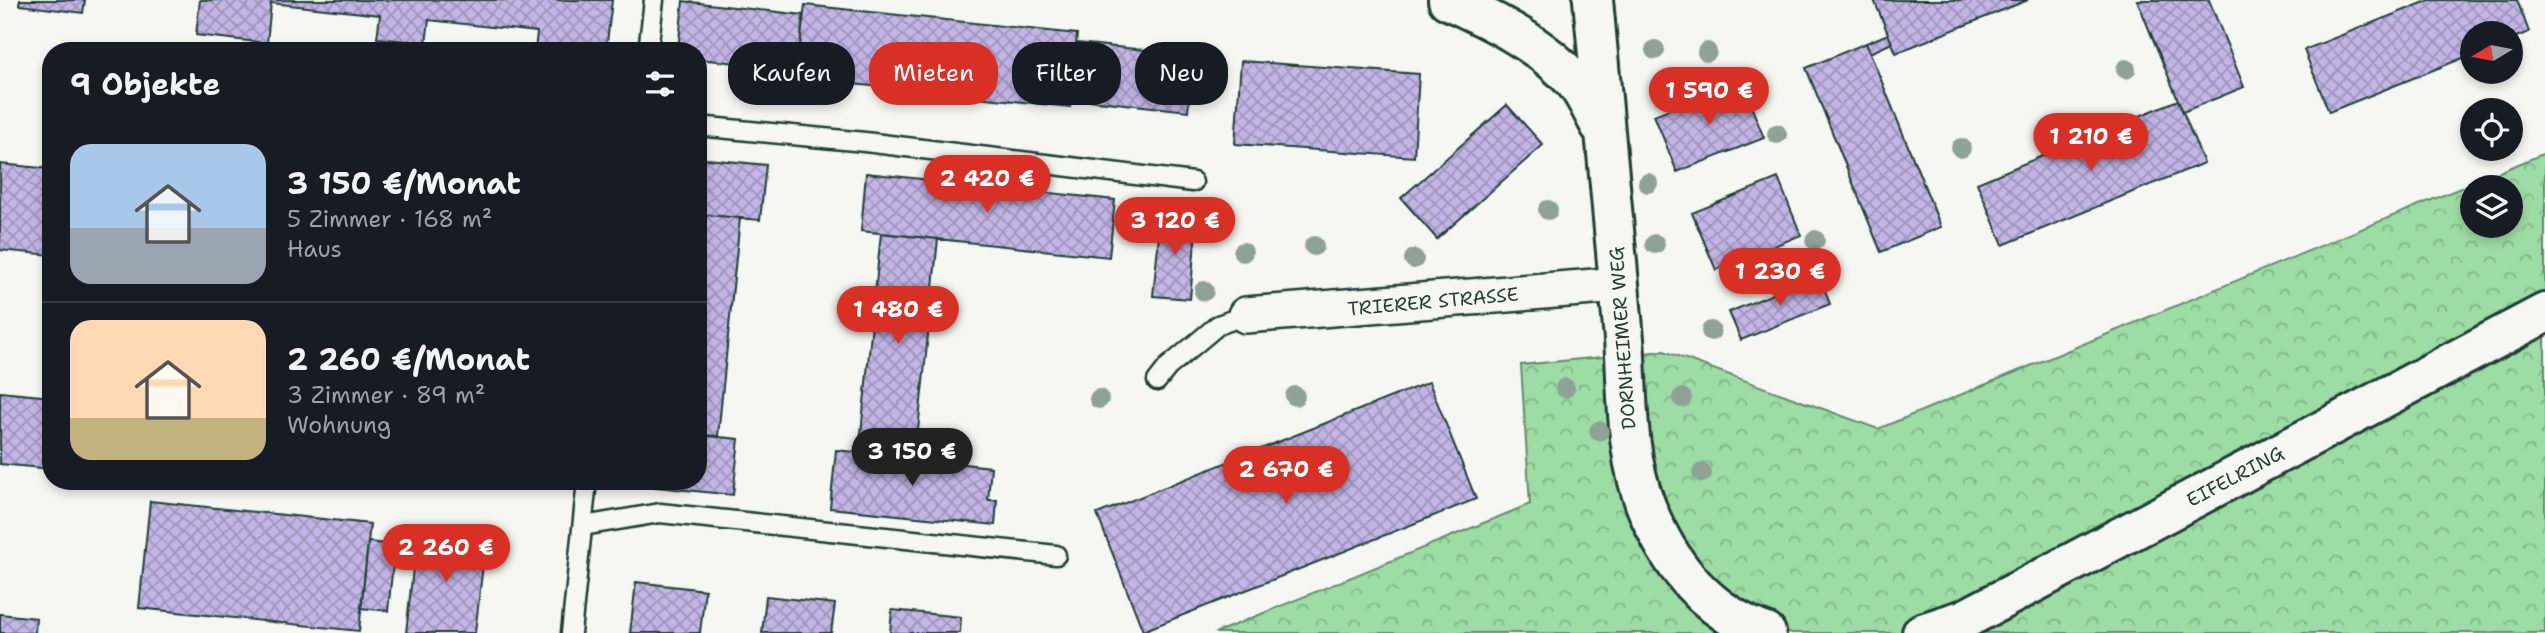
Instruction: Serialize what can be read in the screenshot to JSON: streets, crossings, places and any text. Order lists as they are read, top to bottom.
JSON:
{
  "streets": {
    "main road": ["DORNHEIMER WEG", "EIFELRING"],
    "street": ["TRIERER STRASSE"]
  },
  "crossings": [
    ["TRIERER STRASSE", "DORNHEIMER WEG"]
  ],
  "north": "left",
  "page": {
    "chip": [
      "Kaufen",
      "Mieten",
      "Filter",
      "Neu"
    ],
    "heading": "9 Objekte",
    "price": [
      "1 590 €",
      "1 210 €",
      "2 420 €",
      "3 120 €",
      "1 230 €",
      "1 480 €",
      "3 150 €",
      "2 670 €",
      "2 260 €"
    ],
    "list": [
      {
        "name": "3 150 €/Monat",
        "note": "5 Zimmer · 168 m² · Haus"
      },
      {
        "name": "2 260 €/Monat",
        "note": "3 Zimmer · 89 m² · Wohnung"
      }
    ]
  }
}
